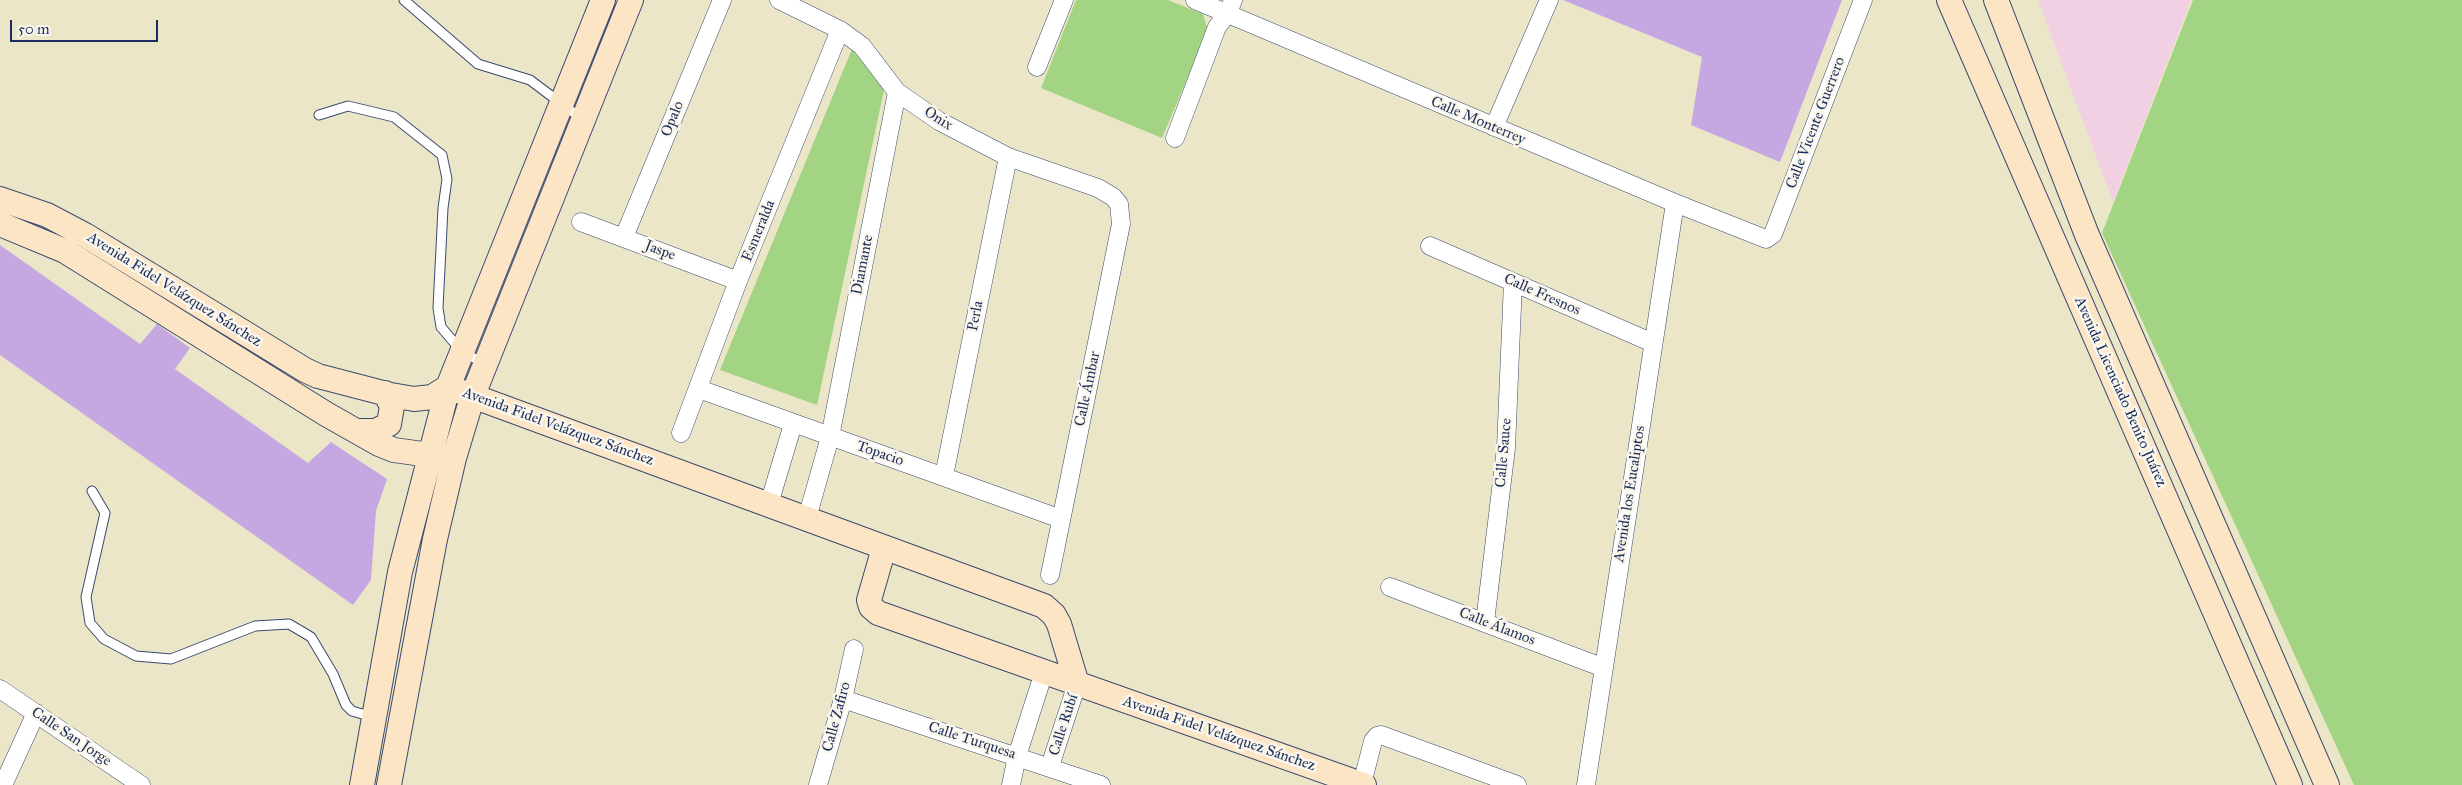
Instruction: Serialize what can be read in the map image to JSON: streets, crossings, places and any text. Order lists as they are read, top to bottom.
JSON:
{
  "streets": {
    "street": [
      "Opalo",
      "Onix",
      "Calle Monterrey",
      "Calle Vicente Guerrero",
      "Esmeralda",
      "Jaspe",
      "Diamante",
      "Avenida Fidel Velázquez Sánchez",
      "Calle Fresnos",
      "Perla",
      "Calle Ámbar",
      "Avenida Licenciado Benito Juárez",
      "Calle Sauce",
      "Topacio",
      "Avenida los Eucaliptos",
      "Calle Álamos",
      "Calle Zafiro",
      "Calle Rubí",
      "Calle San Jorge",
      "Calle Turquesa"
    ]
  },
  "crossings": [
    ["Opalo", "Jaspe"],
    ["Onix", "Esmeralda"],
    ["Onix", "Diamante"],
    ["Onix", "Perla"],
    ["Onix", "Calle Ámbar"],
    ["Calle Monterrey", "Calle Vicente Guerrero"],
    ["Calle Monterrey", "Avenida los Eucaliptos"],
    ["Esmeralda", "Jaspe"],
    ["Esmeralda", "Topacio"],
    ["Diamante", "Avenida Fidel Velázquez Sánchez"],
    ["Diamante", "Topacio"],
    ["Avenida Fidel Velázquez Sánchez", "Calle Rubí"],
    ["Calle Fresnos", "Calle Sauce"],
    ["Calle Fresnos", "Avenida los Eucaliptos"],
    ["Perla", "Topacio"],
    ["Calle Ámbar", "Topacio"],
    ["Calle Sauce", "Calle Álamos"],
    ["Avenida los Eucaliptos", "Calle Álamos"],
    ["Calle Zafiro", "Calle Turquesa"],
    ["Calle Rubí", "Calle Turquesa"]
  ],
  "scale_bar": "50 m"
}
